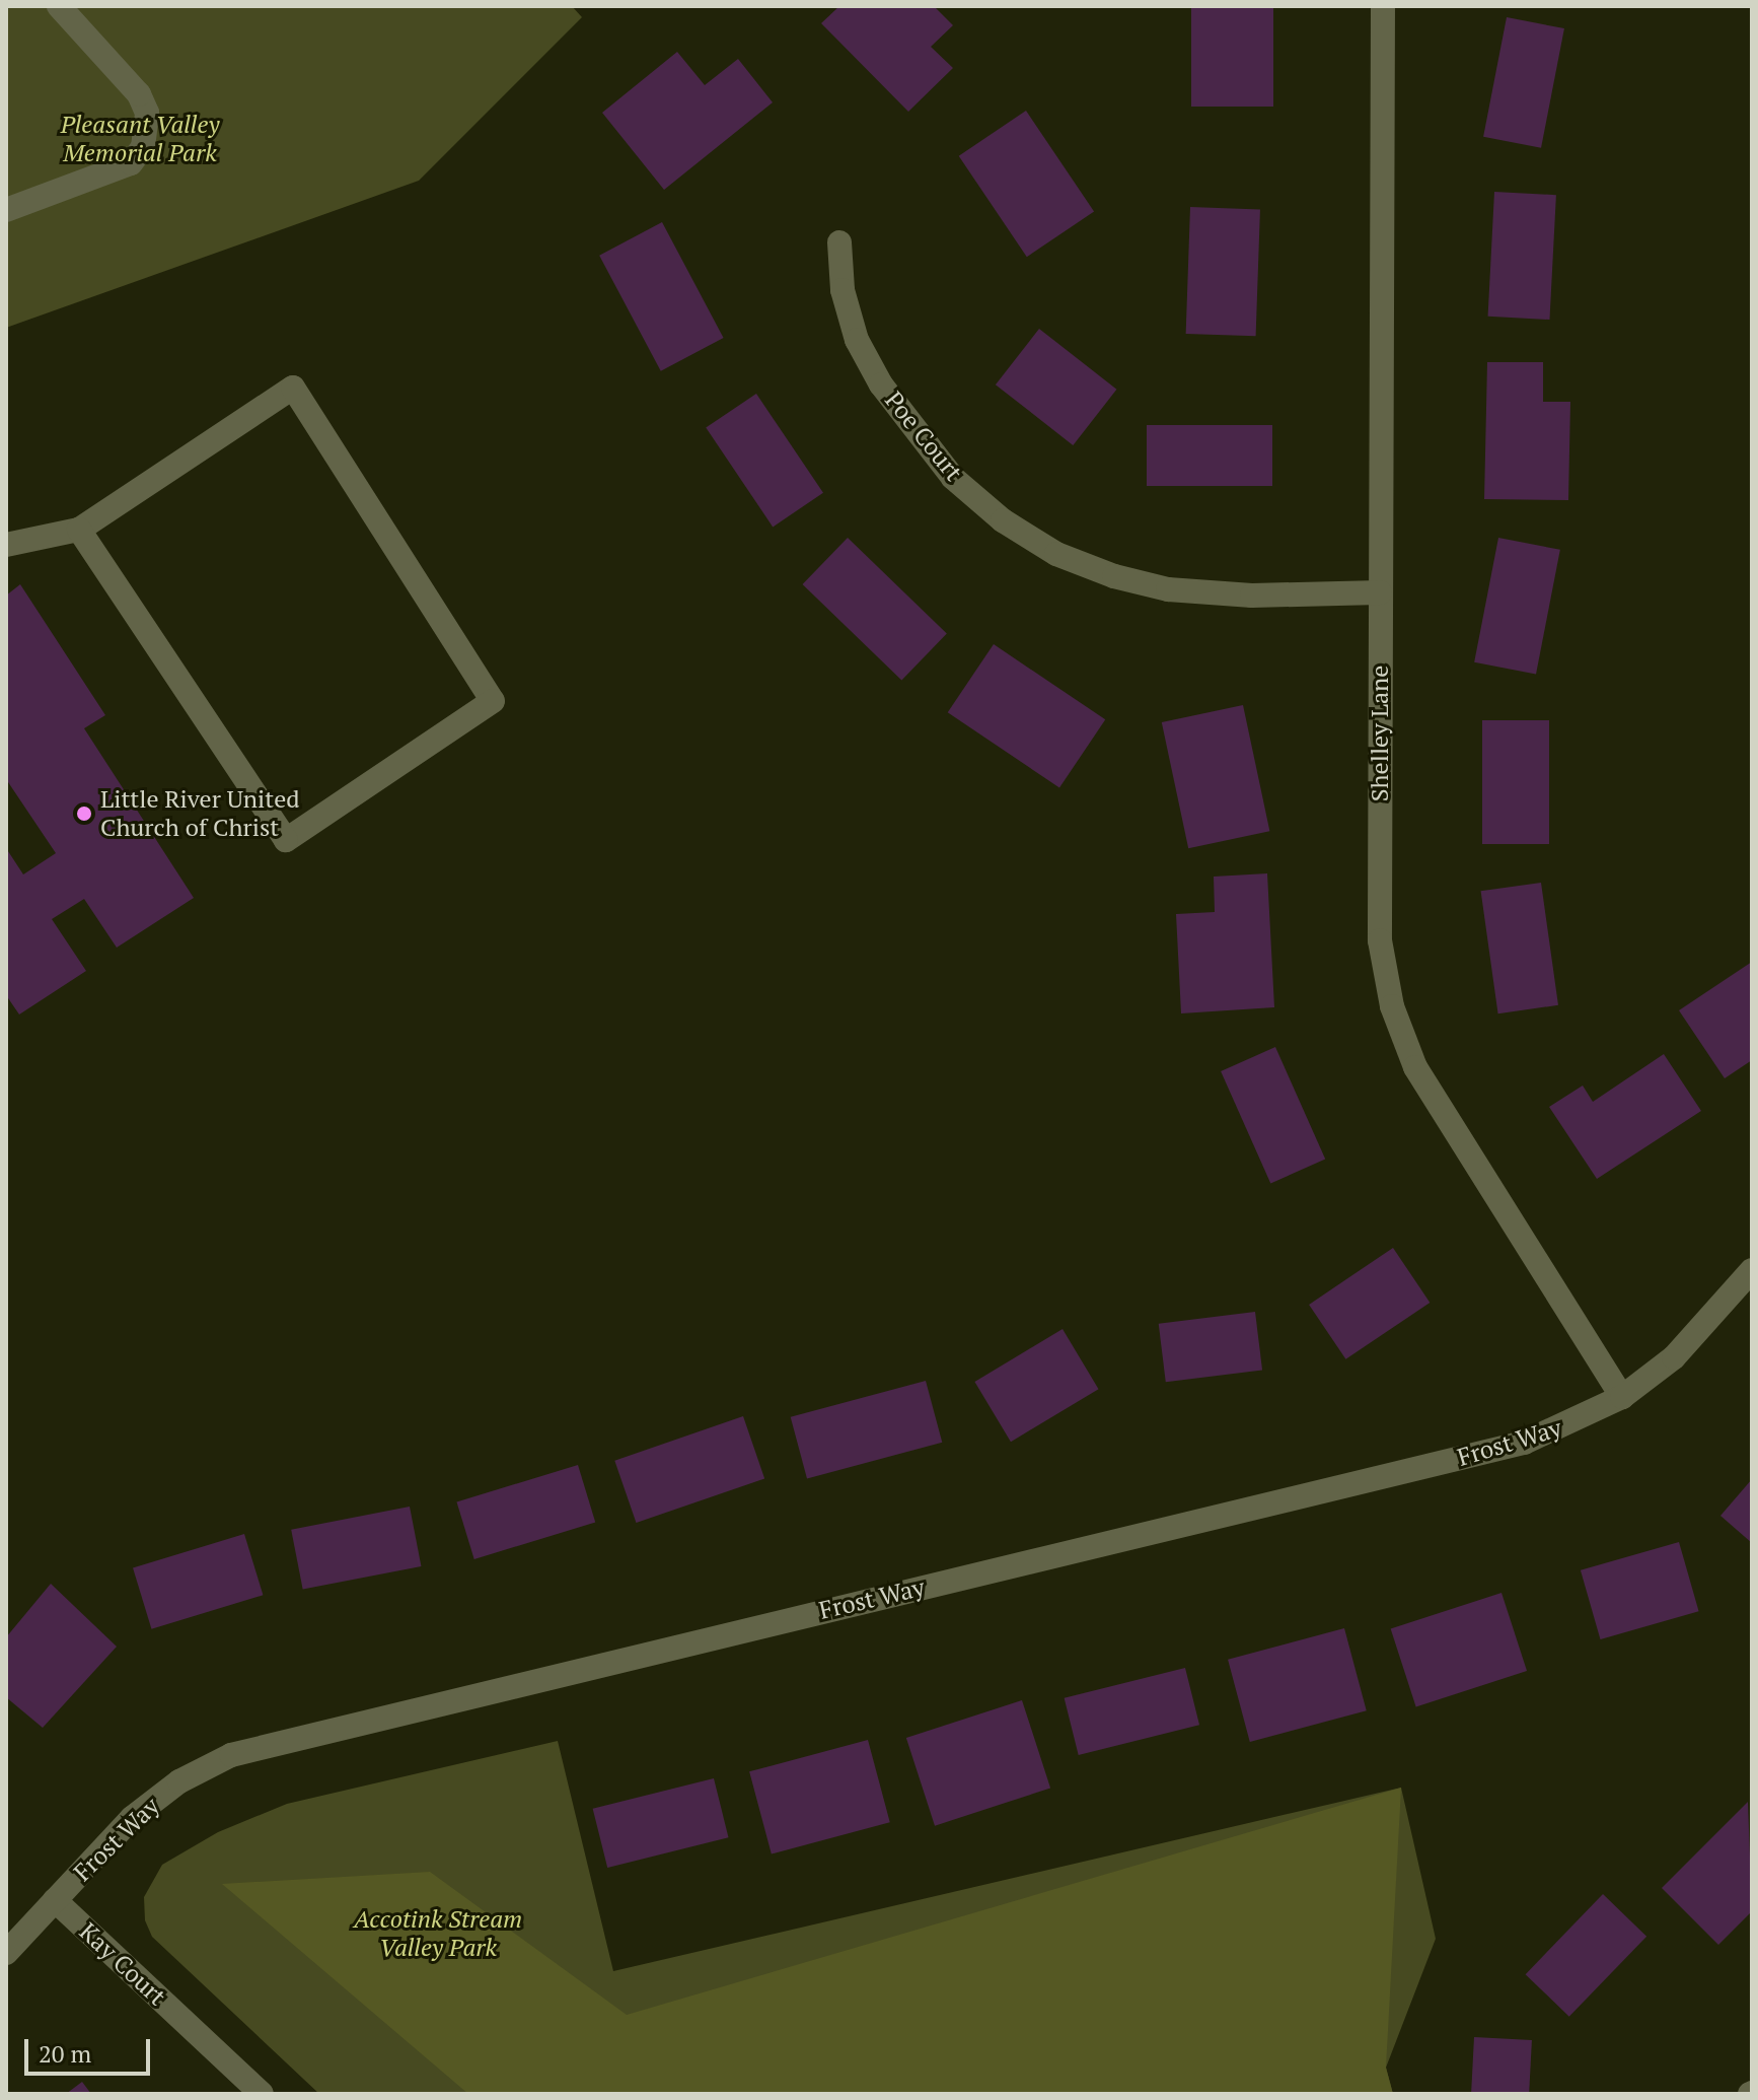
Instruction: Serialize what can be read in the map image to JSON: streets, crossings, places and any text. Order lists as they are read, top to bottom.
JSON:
{
  "streets": {
    "street": [
      "Poe Court",
      "Shelley Lane",
      "Frost Way",
      "Kay Court"
    ]
  },
  "crossings": [
    ["Poe Court", "Shelley Lane"],
    ["Shelley Lane", "Frost Way"],
    ["Frost Way", "Kay Court"]
  ],
  "parks": ["Pleasant Valley Memorial Park", "Accotink Stream Valley Park"],
  "places": ["Little River United Church of Christ"],
  "scale_bar": "20 m"
}
